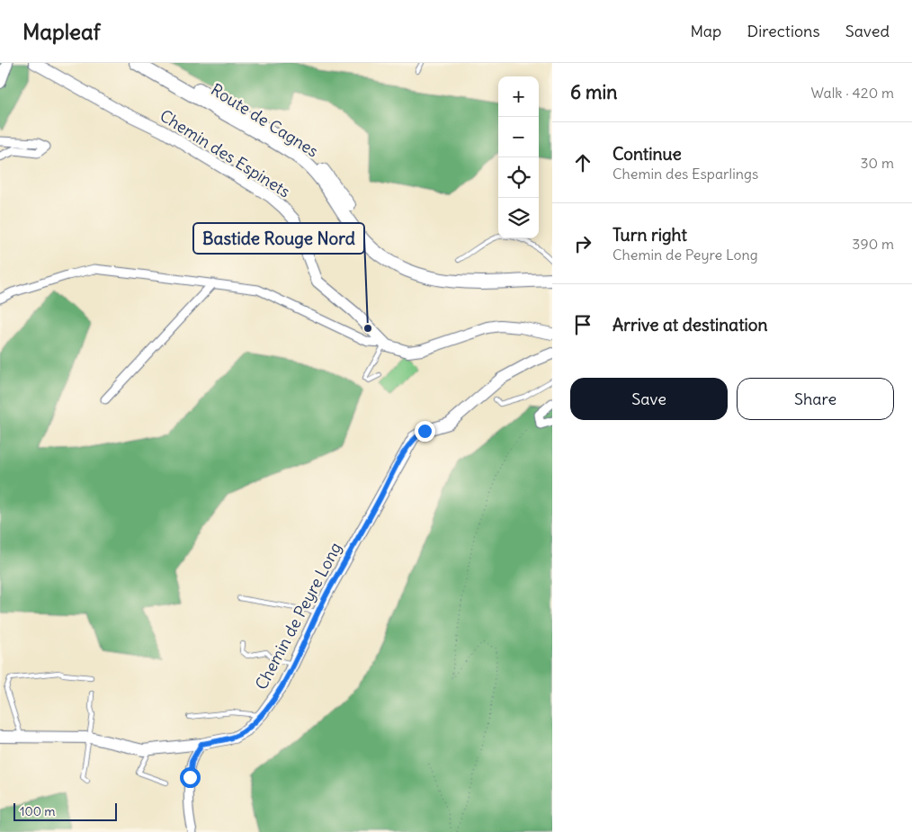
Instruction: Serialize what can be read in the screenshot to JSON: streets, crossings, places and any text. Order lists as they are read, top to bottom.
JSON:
{
  "streets": {
    "main road": ["Route de Cagnes"],
    "street": ["Chemin des Espinets", "Chemin de Peyre Long"]
  },
  "places": ["Bastide Rouge Nord"],
  "scale_bar": "100 m",
  "page": {
    "header": "Mapleaf",
    "nav": ["Map", "Directions", "Saved"],
    "heading": ["6 min", "Walk · 420 m"],
    "map_buttons": ["+", "−"],
    "list": [
      ["Continue", "Chemin des Esparlings", "30 m"],
      ["Turn right", "Chemin de Peyre Long", "390 m"],
      "Arrive at destination"
    ],
    "buttons": ["Save", "Share"],
    "scale": "100 m"
  }
}
